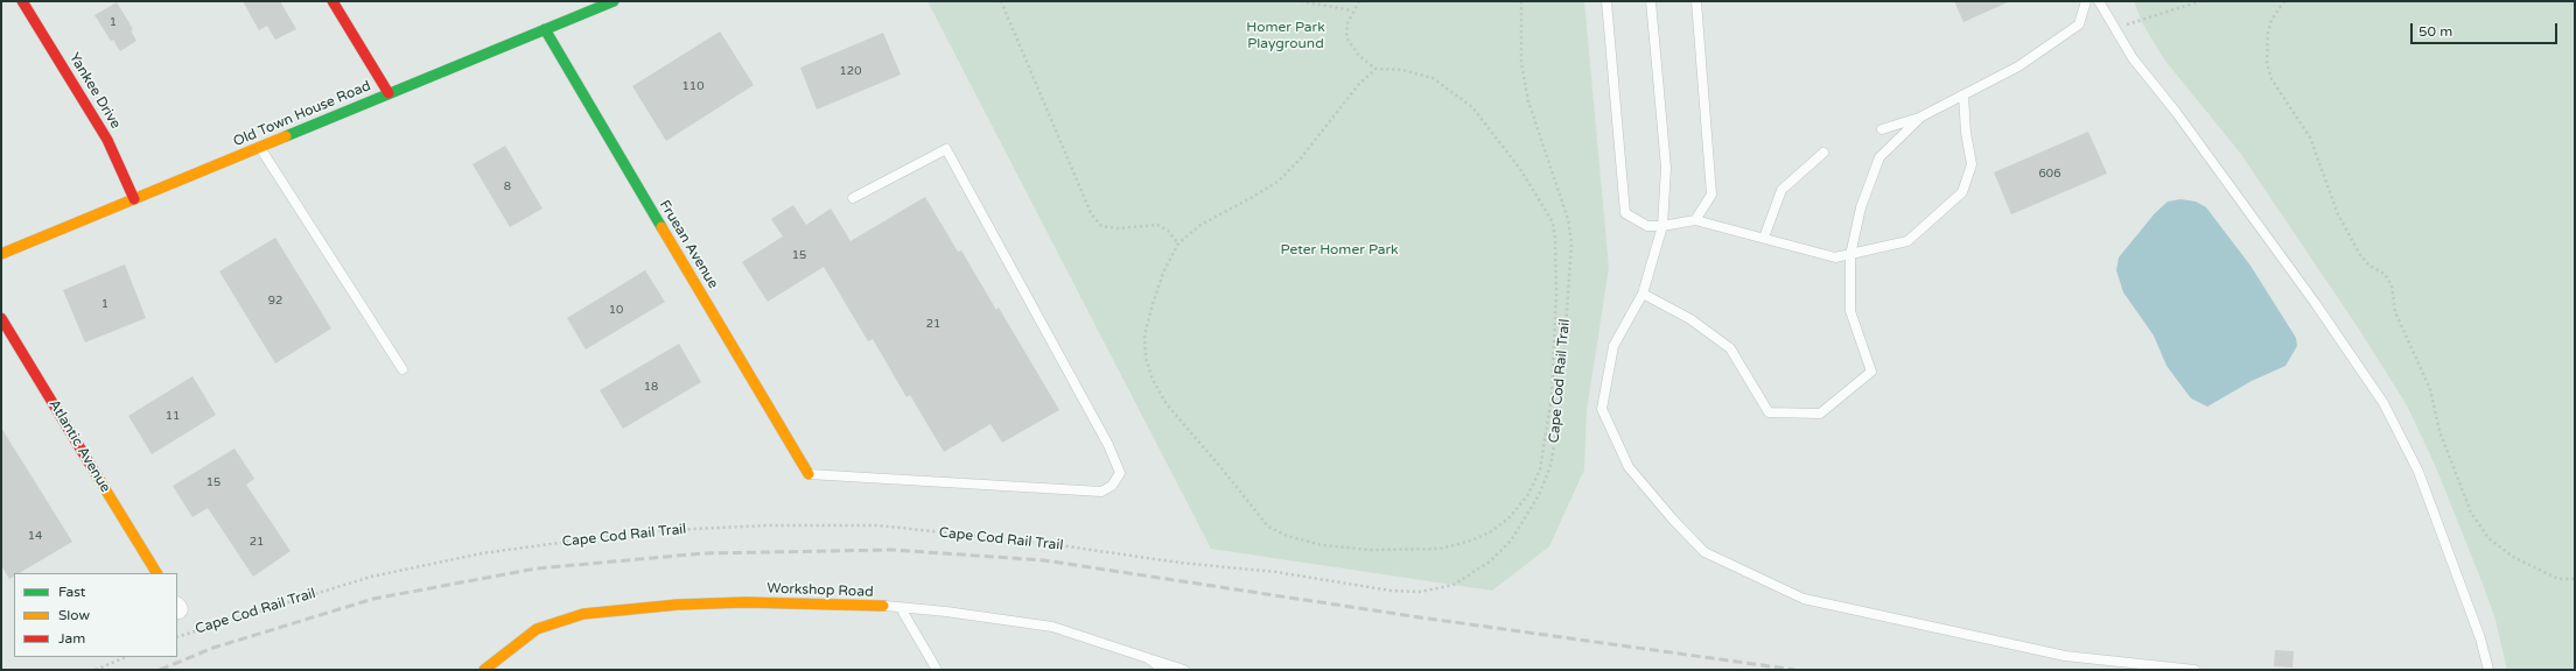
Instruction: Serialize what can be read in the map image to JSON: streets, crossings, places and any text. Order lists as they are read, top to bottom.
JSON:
{
  "streets": {
    "street": [
      "Yankee Drive",
      "Old Town House Road",
      "Fruean Avenue",
      "Atlantic Avenue",
      "Workshop Road"
    ],
    "path": ["Cape Cod Rail Trail"]
  },
  "crossings": [
    ["Yankee Drive", "Old Town House Road"],
    ["Old Town House Road", "Fruean Avenue"]
  ],
  "parks": ["Homer Park Playground", "Peter Homer Park"],
  "house_numbers": [
    "1",
    "120",
    "110",
    "606",
    "8",
    "15",
    "92",
    "1",
    "10",
    "21",
    "18",
    "11",
    "15",
    "14",
    "21"
  ],
  "legend": ["Fast", "Slow", "Jam"],
  "scale_bar": "50 m"
}
